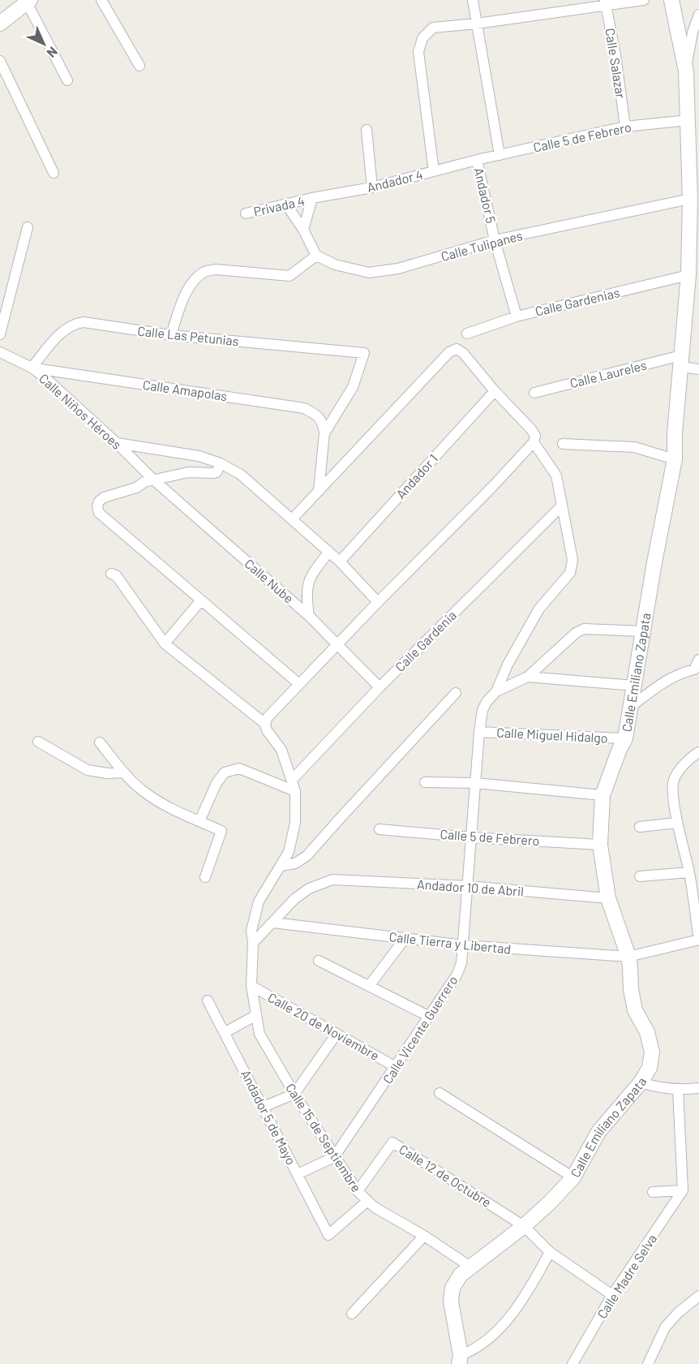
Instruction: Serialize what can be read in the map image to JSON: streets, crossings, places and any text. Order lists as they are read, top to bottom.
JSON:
{
  "streets": {
    "street": [
      "Calle Salazar",
      "Calle 5 de Febrero",
      "Andador 4",
      "Andador 5",
      "Privada 4",
      "Calle Tulipanes",
      "Calle Gardenias",
      "Calle Las Petunias",
      "Calle Laureles",
      "Calle Amapolas",
      "Calle Niños Héroes",
      "Andador 1",
      "Calle Nube",
      "Calle Gardenia",
      "Calle Emiliano Zapata",
      "Calle Miguel Hidalgo",
      "Andador 10 de Abril",
      "Calle Tierra y Libertad",
      "Calle 20 de Noviembre",
      "Calle Vicente Guerrero",
      "Andador 5 de Mayo",
      "Calle 15 de Septiembre",
      "Calle 12 de Octubre",
      "Calle Madre Selva"
    ]
  },
  "crossings": [
    ["Calle Salazar", "Calle 5 de Febrero"],
    ["Calle 5 de Febrero", "Andador 4"],
    ["Calle 5 de Febrero", "Andador 5"],
    ["Calle 5 de Febrero", "Calle Emiliano Zapata"],
    ["Calle 5 de Febrero", "Calle Vicente Guerrero"],
    ["Andador 4", "Andador 5"],
    ["Andador 4", "Privada 4"],
    ["Andador 5", "Calle Tulipanes"],
    ["Andador 5", "Calle Gardenias"],
    ["Calle Tulipanes", "Calle Emiliano Zapata"],
    ["Calle Gardenias", "Calle Emiliano Zapata"],
    ["Calle Las Petunias", "Calle Amapolas"],
    ["Calle Las Petunias", "Calle Niños Héroes"],
    ["Calle Laureles", "Calle Emiliano Zapata"],
    ["Calle Amapolas", "Calle Niños Héroes"],
    ["Calle Niños Héroes", "Calle Nube"],
    ["Andador 1", "Calle Vicente Guerrero"],
    ["Calle Nube", "Calle Gardenia"],
    ["Calle Gardenia", "Calle Vicente Guerrero"],
    ["Calle Gardenia", "Calle 15 de Septiembre"],
    ["Calle Emiliano Zapata", "Calle Miguel Hidalgo"],
    ["Calle Emiliano Zapata", "Andador 10 de Abril"],
    ["Calle Emiliano Zapata", "Calle Tierra y Libertad"],
    ["Calle Emiliano Zapata", "Calle 15 de Septiembre"],
    ["Calle Emiliano Zapata", "Calle 12 de Octubre"],
    ["Calle Miguel Hidalgo", "Calle Vicente Guerrero"],
    ["Andador 10 de Abril", "Calle Tierra y Libertad"],
    ["Andador 10 de Abril", "Calle Vicente Guerrero"],
    ["Calle Tierra y Libertad", "Calle Vicente Guerrero"],
    ["Calle 20 de Noviembre", "Calle Vicente Guerrero"],
    ["Calle 20 de Noviembre", "Calle 15 de Septiembre"],
    ["Calle Vicente Guerrero", "Calle 15 de Septiembre"],
    ["Andador 5 de Mayo", "Calle 15 de Septiembre"],
    ["Calle 15 de Septiembre", "Calle 12 de Octubre"]
  ],
  "north": "bottom right"
}
